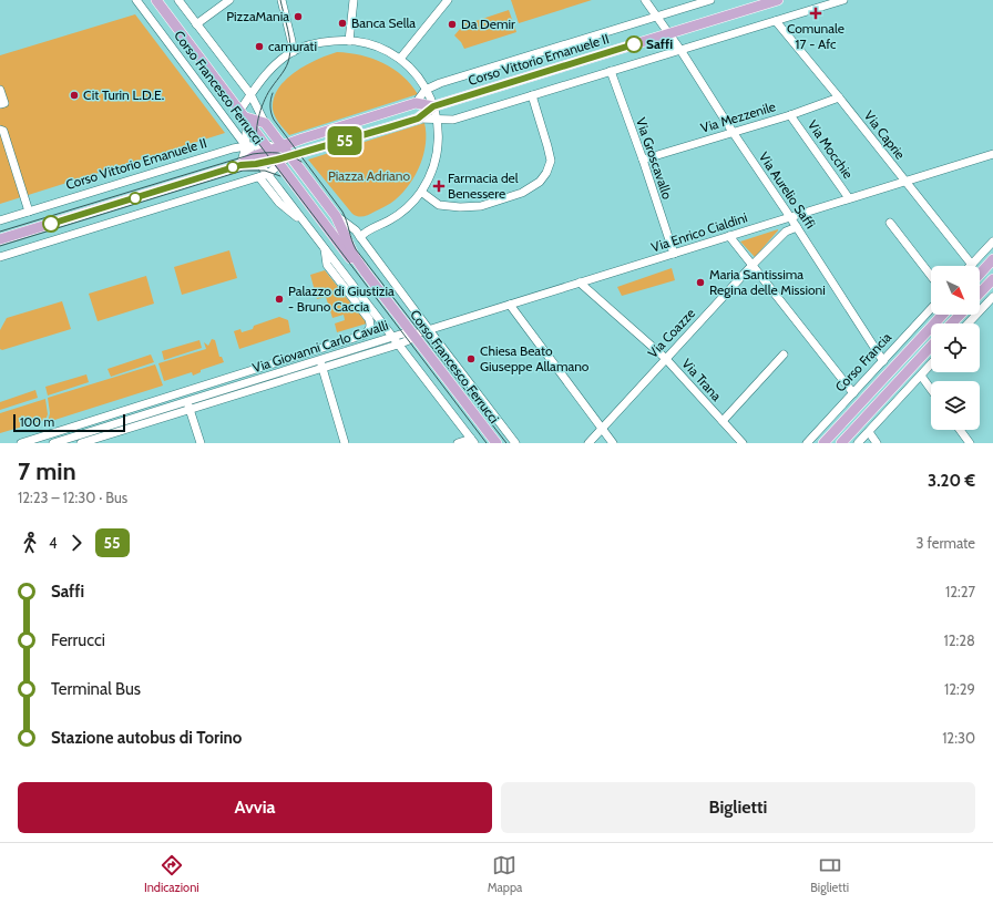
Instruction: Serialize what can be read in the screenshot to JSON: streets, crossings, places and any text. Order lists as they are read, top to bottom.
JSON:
{
  "streets": {
    "main road": ["Corso Vittorio Emanuele II", "Corso Francesco Ferrucci", "Corso Francia"],
    "street": [
      "Via Mezzenile",
      "Via Caprie",
      "Via Mocchie",
      "Via Groscavallo",
      "Via Aurelio Saffi",
      "Via Enrico Cialdini",
      "Via Coazze",
      "Via Giovanni Carlo Cavalli",
      "Via Trana"
    ]
  },
  "crossings": [
    ["Corso Vittorio Emanuele II", "Corso Francesco Ferrucci"],
    ["Corso Vittorio Emanuele II", "Via Caprie"],
    ["Corso Vittorio Emanuele II", "Via Groscavallo"],
    ["Corso Vittorio Emanuele II", "Via Aurelio Saffi"],
    ["Corso Francesco Ferrucci", "Via Enrico Cialdini"],
    ["Corso Francesco Ferrucci", "Via Giovanni Carlo Cavalli"],
    ["Via Mezzenile", "Via Caprie"],
    ["Via Mezzenile", "Via Mocchie"],
    ["Via Mezzenile", "Via Groscavallo"],
    ["Via Mezzenile", "Via Aurelio Saffi"],
    ["Via Caprie", "Via Enrico Cialdini"],
    ["Via Mocchie", "Via Enrico Cialdini"],
    ["Via Groscavallo", "Via Enrico Cialdini"],
    ["Via Aurelio Saffi", "Via Enrico Cialdini"],
    ["Via Aurelio Saffi", "Via Coazze"],
    ["Via Aurelio Saffi", "Corso Francia"],
    ["Via Enrico Cialdini", "Via Giovanni Carlo Cavalli"],
    ["Via Enrico Cialdini", "Via Trana"],
    ["Via Coazze", "Via Trana"]
  ],
  "parks": ["Piazza Adriano"],
  "places": {
    "health": ["Comunale 17 - Afc", "Farmacia del Benessere"],
    "other": [
      "PizzaMania",
      "Banca Sella",
      "Da Demir",
      "Saffi",
      "camurati",
      "Cit Turin L.D.E.",
      "Maria Santissima Regina delle Missioni",
      "Palazzo di Giustizia - Bruno Caccia",
      "Chiesa Beato Giuseppe Allamano"
    ]
  },
  "lines": ["bus line 55"],
  "scale_bar": "100 m",
  "north": "bottom right",
  "page": {
    "on_map": "55",
    "scale": "100 m",
    "heading": ["7 min", "12:23 – 12:30 · Bus", "3.20 €"],
    "legs": ["4", "55", "3 fermate"],
    "list": [
      {
        "name": "Saffi",
        "value": "12:27"
      },
      {
        "name": "Ferrucci",
        "value": "12:28"
      },
      {
        "name": "Terminal Bus",
        "value": "12:29"
      },
      {
        "name": "Stazione autobus di Torino",
        "value": "12:30"
      }
    ],
    "buttons": ["Avvia", "Biglietti"],
    "tabs": ["Indicazioni", "Mappa", "Biglietti"]
  }
}
